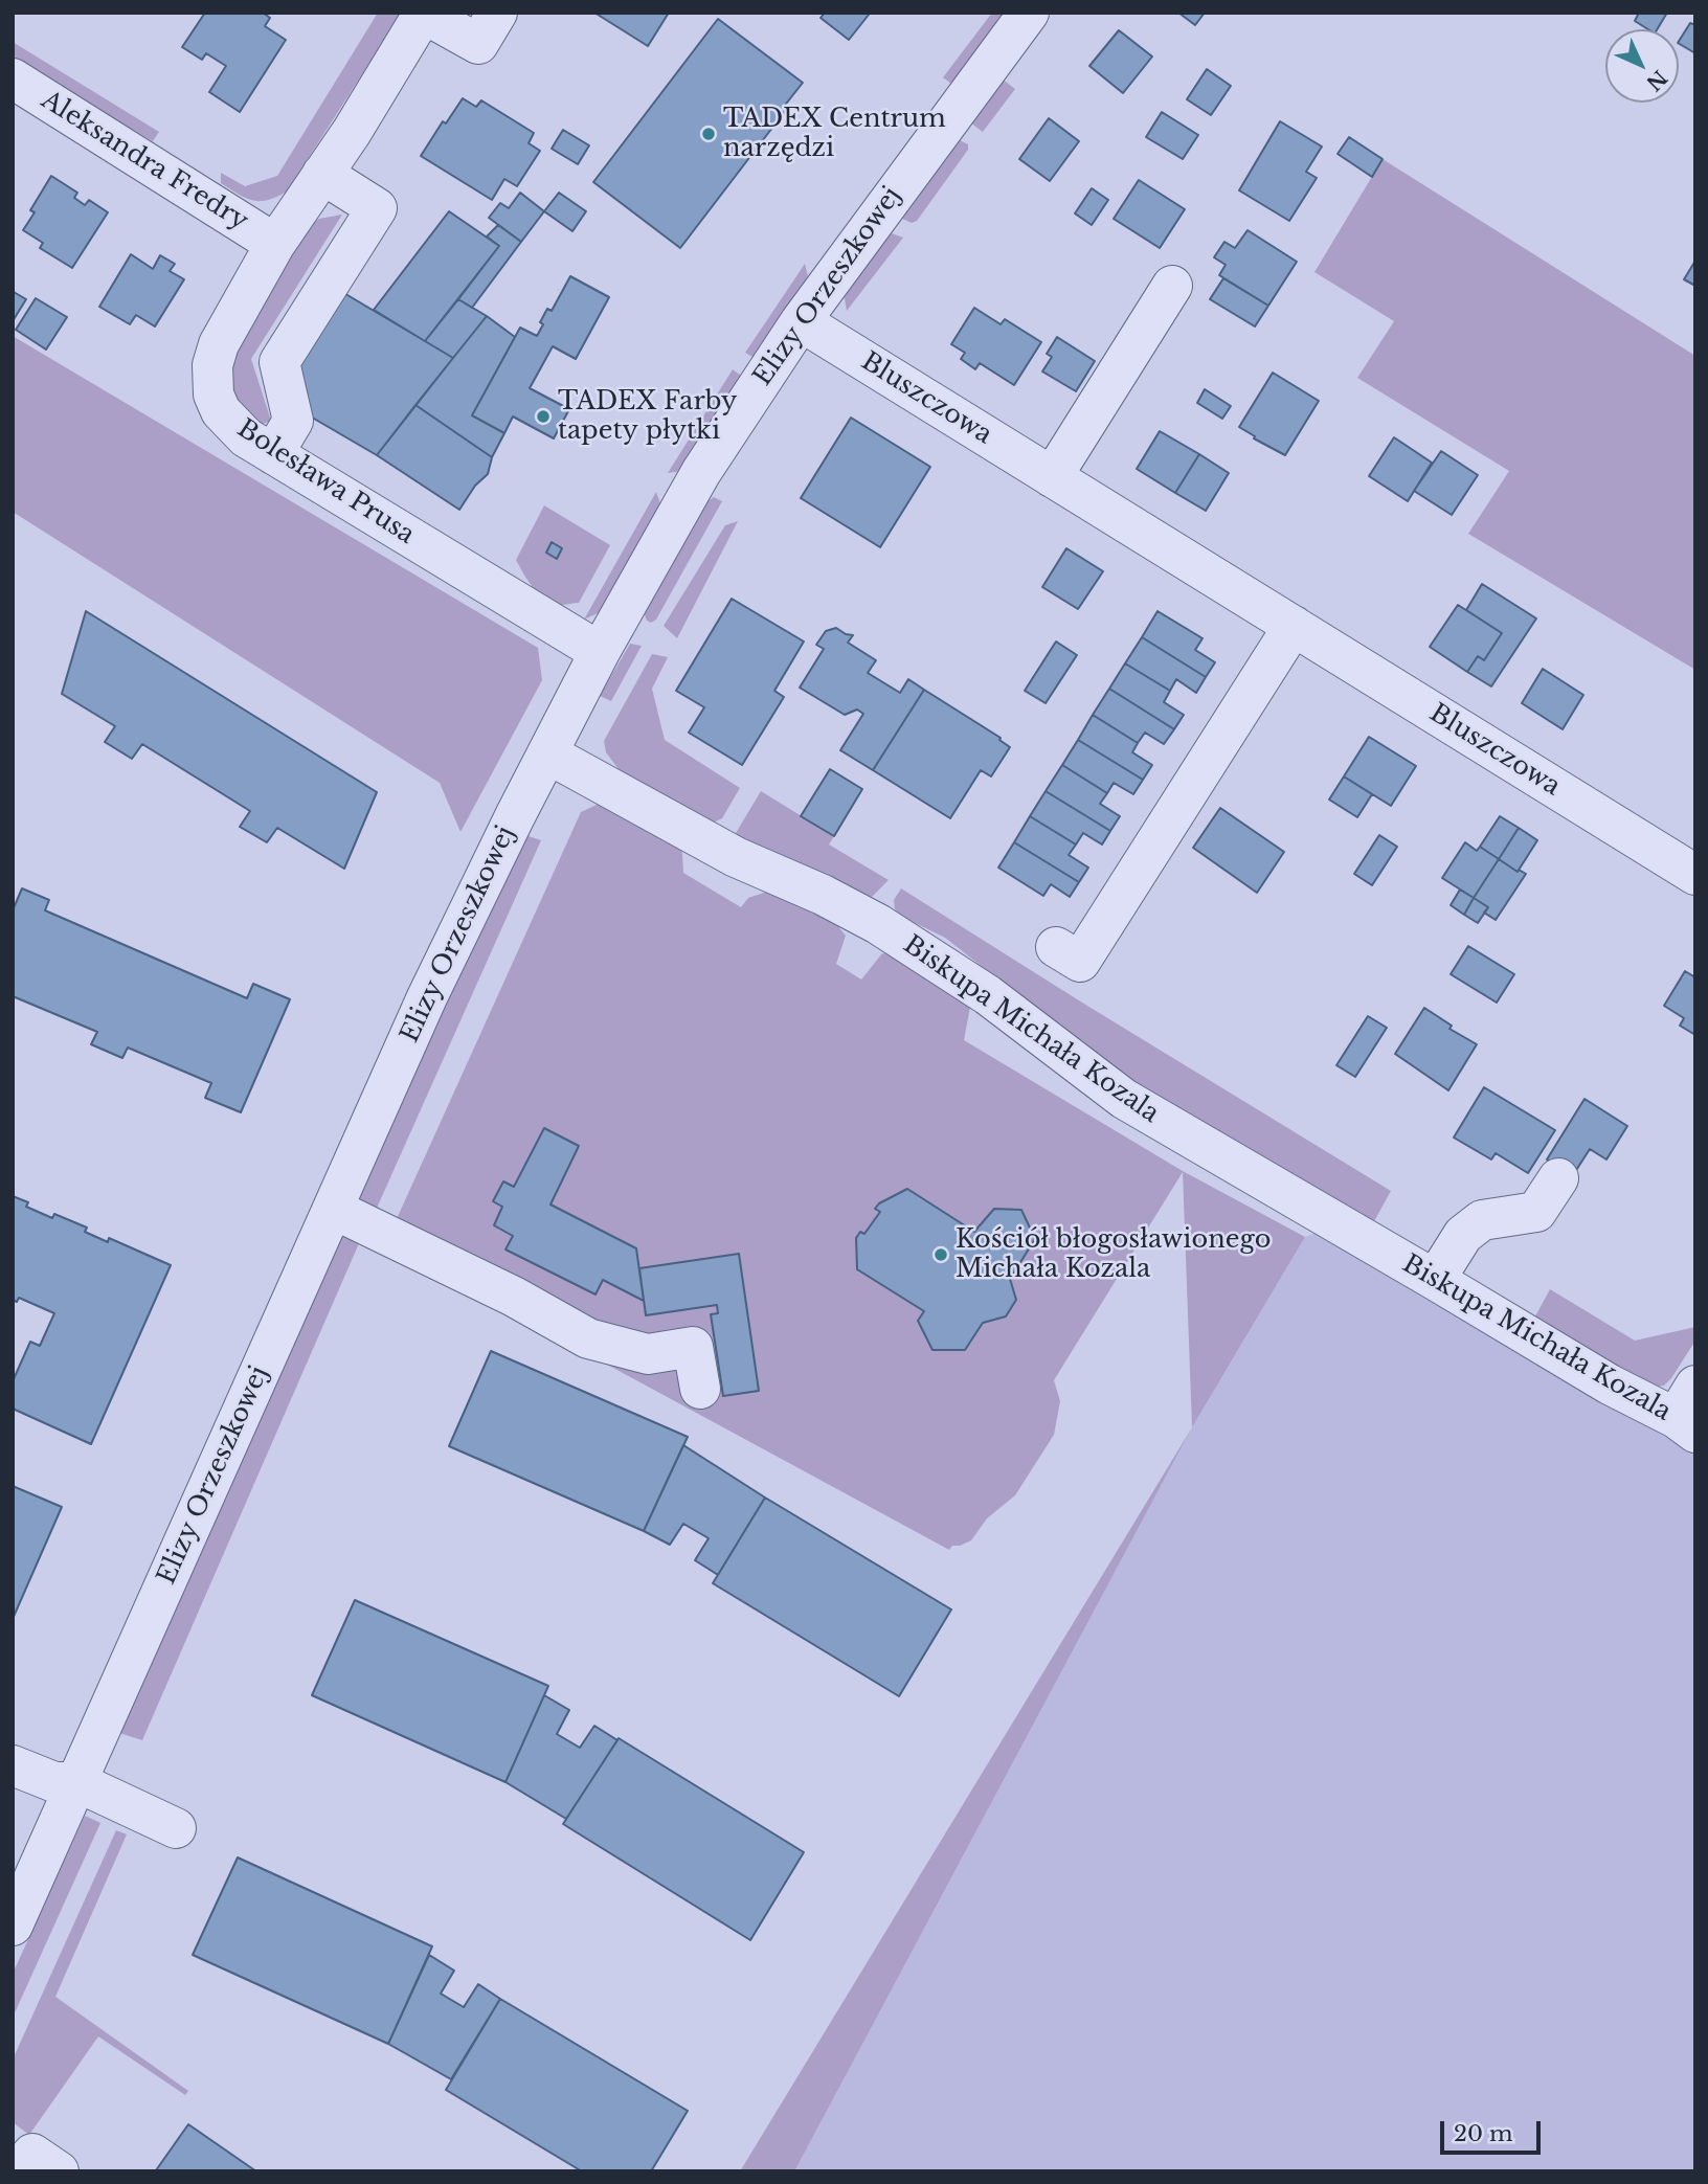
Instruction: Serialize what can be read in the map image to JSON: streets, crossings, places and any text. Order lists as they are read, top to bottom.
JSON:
{
  "streets": {
    "street": [
      "Aleksandra Fredry",
      "Elizy Orzeszkowej",
      "Bluszczowa",
      "Bolesława Prusa",
      "Biskupa Michała Kozala"
    ]
  },
  "crossings": [
    ["Aleksandra Fredry", "Bolesława Prusa"],
    ["Elizy Orzeszkowej", "Bluszczowa"],
    ["Elizy Orzeszkowej", "Bolesława Prusa"],
    ["Elizy Orzeszkowej", "Biskupa Michała Kozala"]
  ],
  "places": ["TADEX Centrum narzędzi", "TADEX Farby tapety płytki", "Kościół błogosławionego Michała Kozala"],
  "scale_bar": "20 m",
  "north": "bottom right"
}
